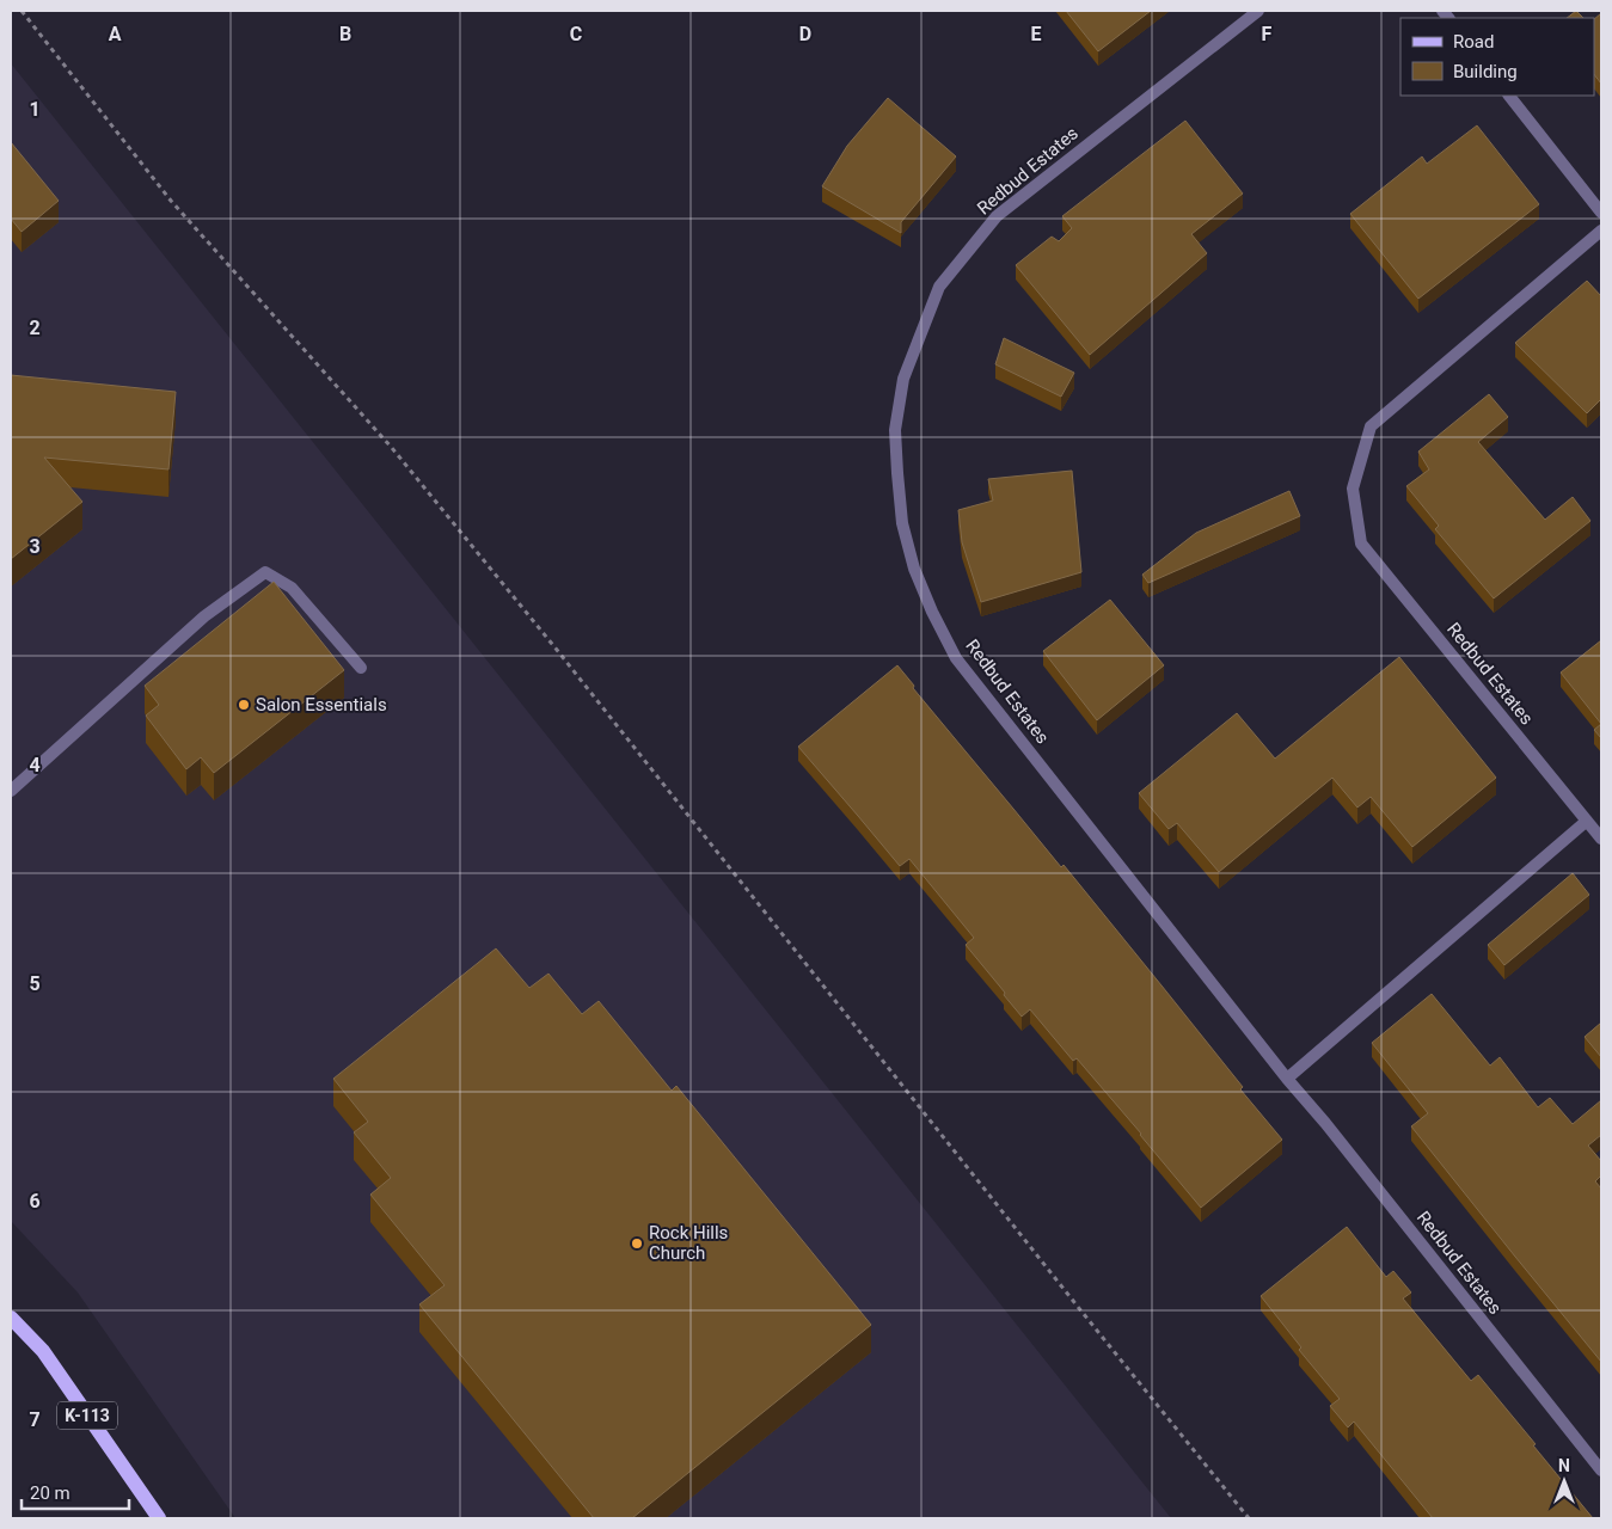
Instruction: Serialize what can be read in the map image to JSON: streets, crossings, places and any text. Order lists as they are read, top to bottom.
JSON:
{
  "streets": {
    "main road": ["K-113"],
    "street": ["Redbud Estates"]
  },
  "places": ["Salon Essentials", "Rock Hills Church"],
  "legend": ["Road", "Building"],
  "scale_bar": "20 m",
  "north": "top",
  "grid": {
    "columns": [
      "A",
      "B",
      "C",
      "D",
      "E",
      "F"
    ],
    "rows": [
      "1",
      "2",
      "3",
      "4",
      "5",
      "6",
      "7"
    ]
  }
}
